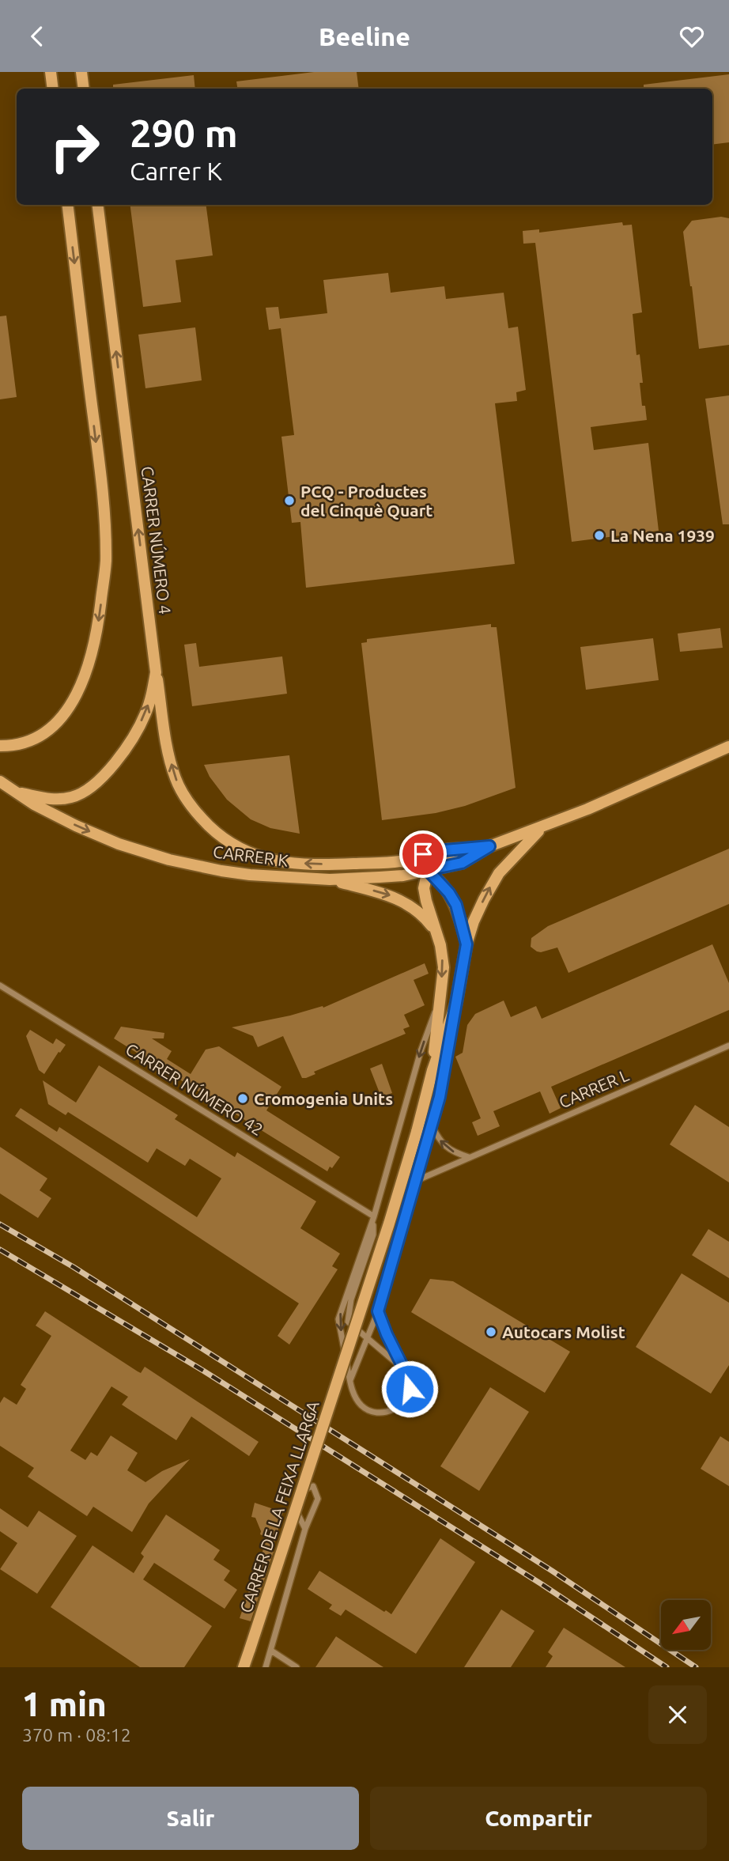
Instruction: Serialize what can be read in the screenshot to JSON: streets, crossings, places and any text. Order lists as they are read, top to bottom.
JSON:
{
  "streets": {
    "main road": ["CARRER NÚMERO 4", "CARRER K", "CARRER DE LA FEIXA LLARGA"],
    "street": ["CARRER L", "CARRER NÚMERO 42"]
  },
  "crossings": [
    ["CARRER NÚMERO 4", "CARRER K"],
    ["CARRER K", "CARRER DE LA FEIXA LLARGA"],
    ["CARRER L", "CARRER DE LA FEIXA LLARGA"],
    ["CARRER NÚMERO 42", "CARRER DE LA FEIXA LLARGA"]
  ],
  "places": [
    "PCQ - Productes del Cinquè Quart",
    "La Nena 1939",
    "Cromogenia Units",
    "Autocars Molist"
  ],
  "north": "bottom left",
  "page": {
    "header": "Beeline",
    "turn": ["290 m", "Carrer K"],
    "heading": ["1 min", "370 m · 08:12"],
    "buttons": ["Salir", "Compartir"]
  }
}
